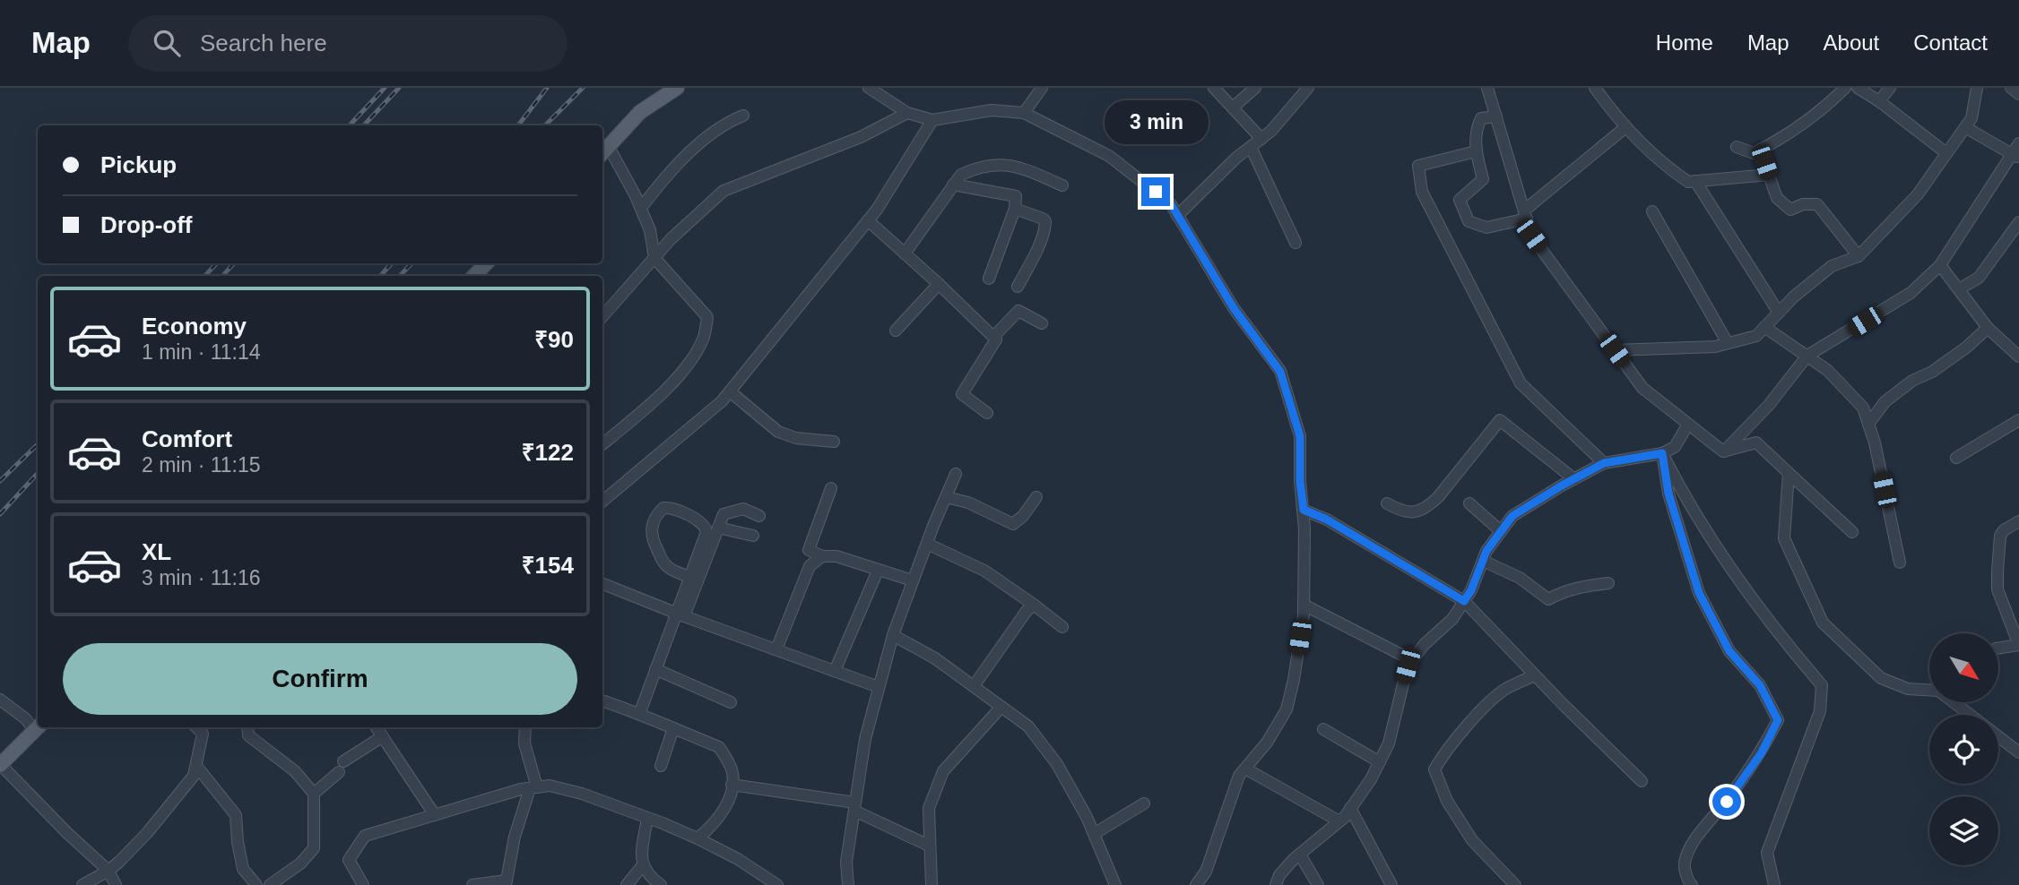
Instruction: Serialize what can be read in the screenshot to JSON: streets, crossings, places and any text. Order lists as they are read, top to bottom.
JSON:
{
  "north": "bottom right",
  "page": {
    "header": "Map",
    "search": "Search here",
    "nav": [
      "Home",
      "Map",
      "About",
      "Contact"
    ],
    "bubble": "3 min",
    "banner": ["Pickup", "Drop-off"],
    "list": [
      {
        "name": "Economy",
        "note": "1 min · 11:14",
        "value": "₹90"
      },
      {
        "name": "Comfort",
        "note": "2 min · 11:15",
        "value": "₹122"
      },
      {
        "name": "XL",
        "note": "3 min · 11:16",
        "value": "₹154"
      }
    ],
    "buttons": "Confirm"
  }
}
